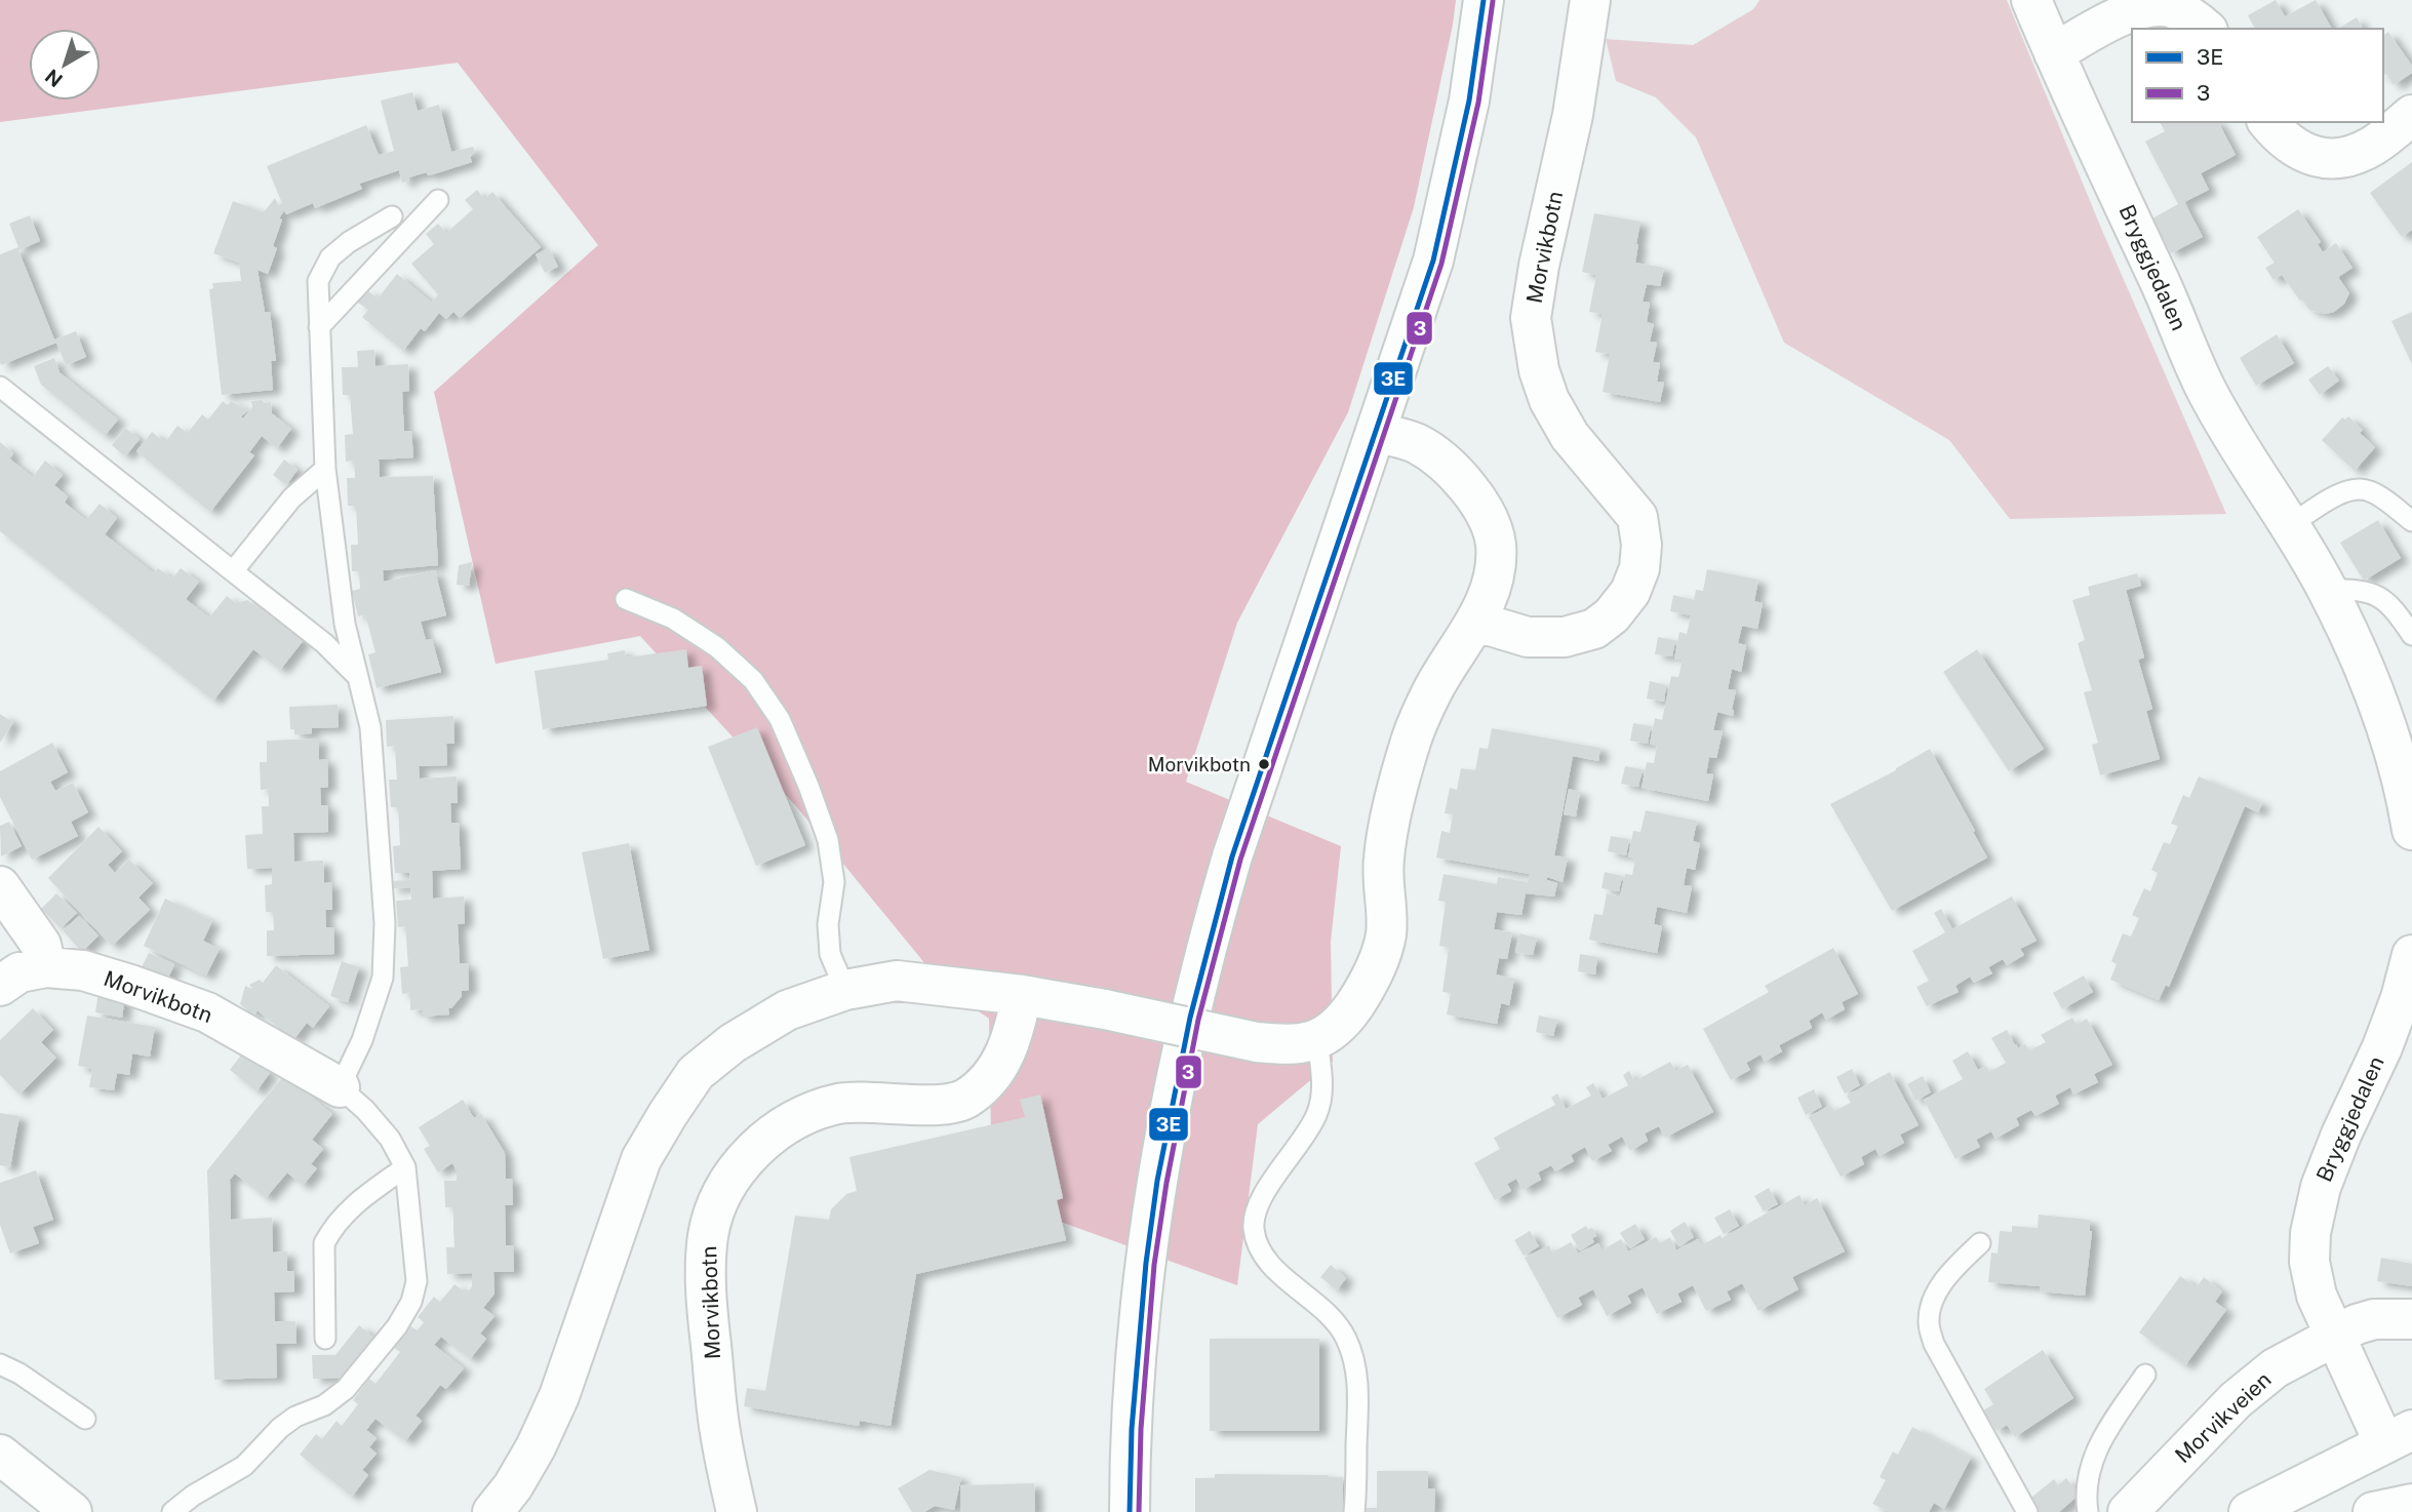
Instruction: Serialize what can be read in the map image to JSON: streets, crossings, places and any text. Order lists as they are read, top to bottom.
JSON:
{
  "streets": {
    "street": ["Morvikbotn", "Bryggjedalen", "Morvikveien"]
  },
  "crossings": [
    ["Bryggjedalen", "Morvikveien"]
  ],
  "places": ["Morvikbotn"],
  "lines": ["transit line 3E", "transit line 3"],
  "legend": ["3E", "3"],
  "north": "bottom left"
}
